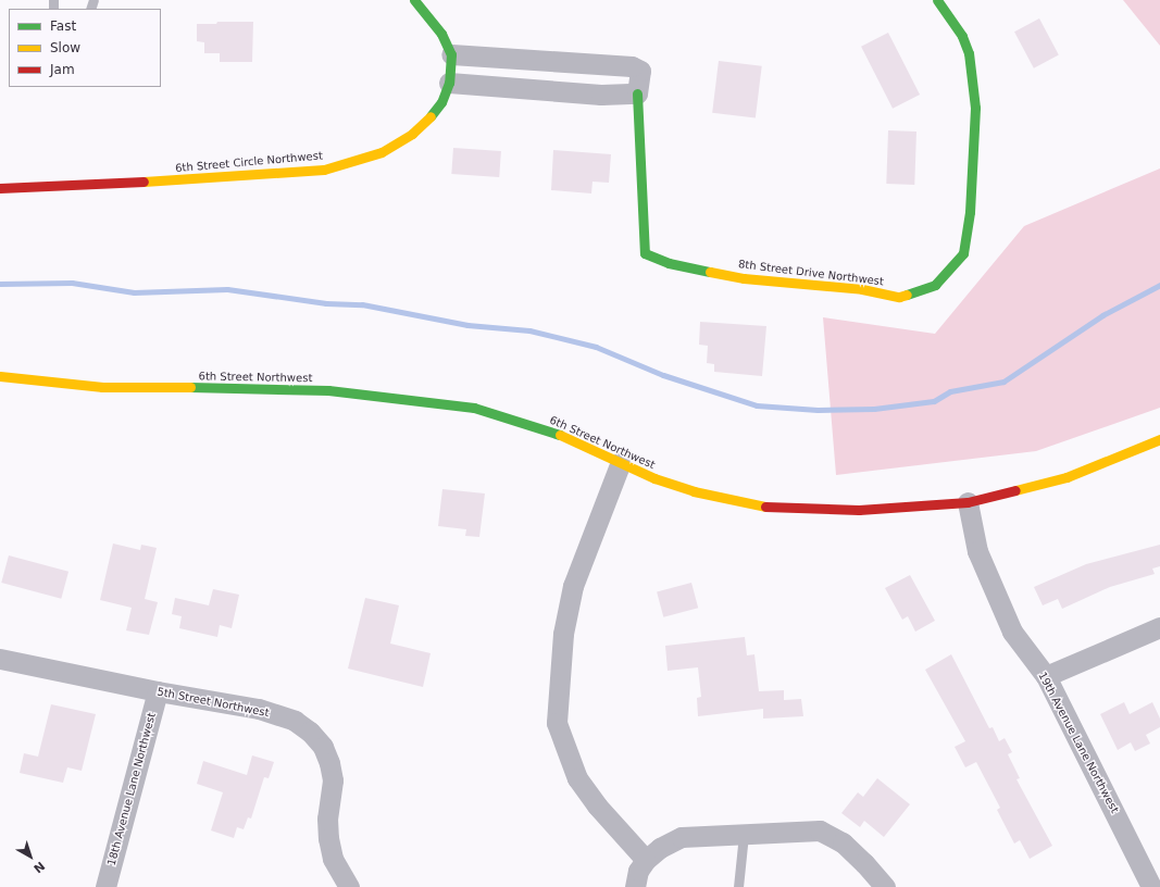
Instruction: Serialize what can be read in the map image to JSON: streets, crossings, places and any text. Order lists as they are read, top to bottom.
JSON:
{
  "streets": {
    "street": [
      "6th Street Circle Northwest",
      "8th Street Drive Northwest",
      "6th Street Northwest",
      "5th Street Northwest",
      "19th Avenue Lane Northwest",
      "18th Avenue Lane Northwest"
    ]
  },
  "crossings": [
    ["6th Street Northwest", "19th Avenue Lane Northwest"],
    ["5th Street Northwest", "18th Avenue Lane Northwest"]
  ],
  "legend": ["Fast", "Slow", "Jam"],
  "north": "bottom right"
}
